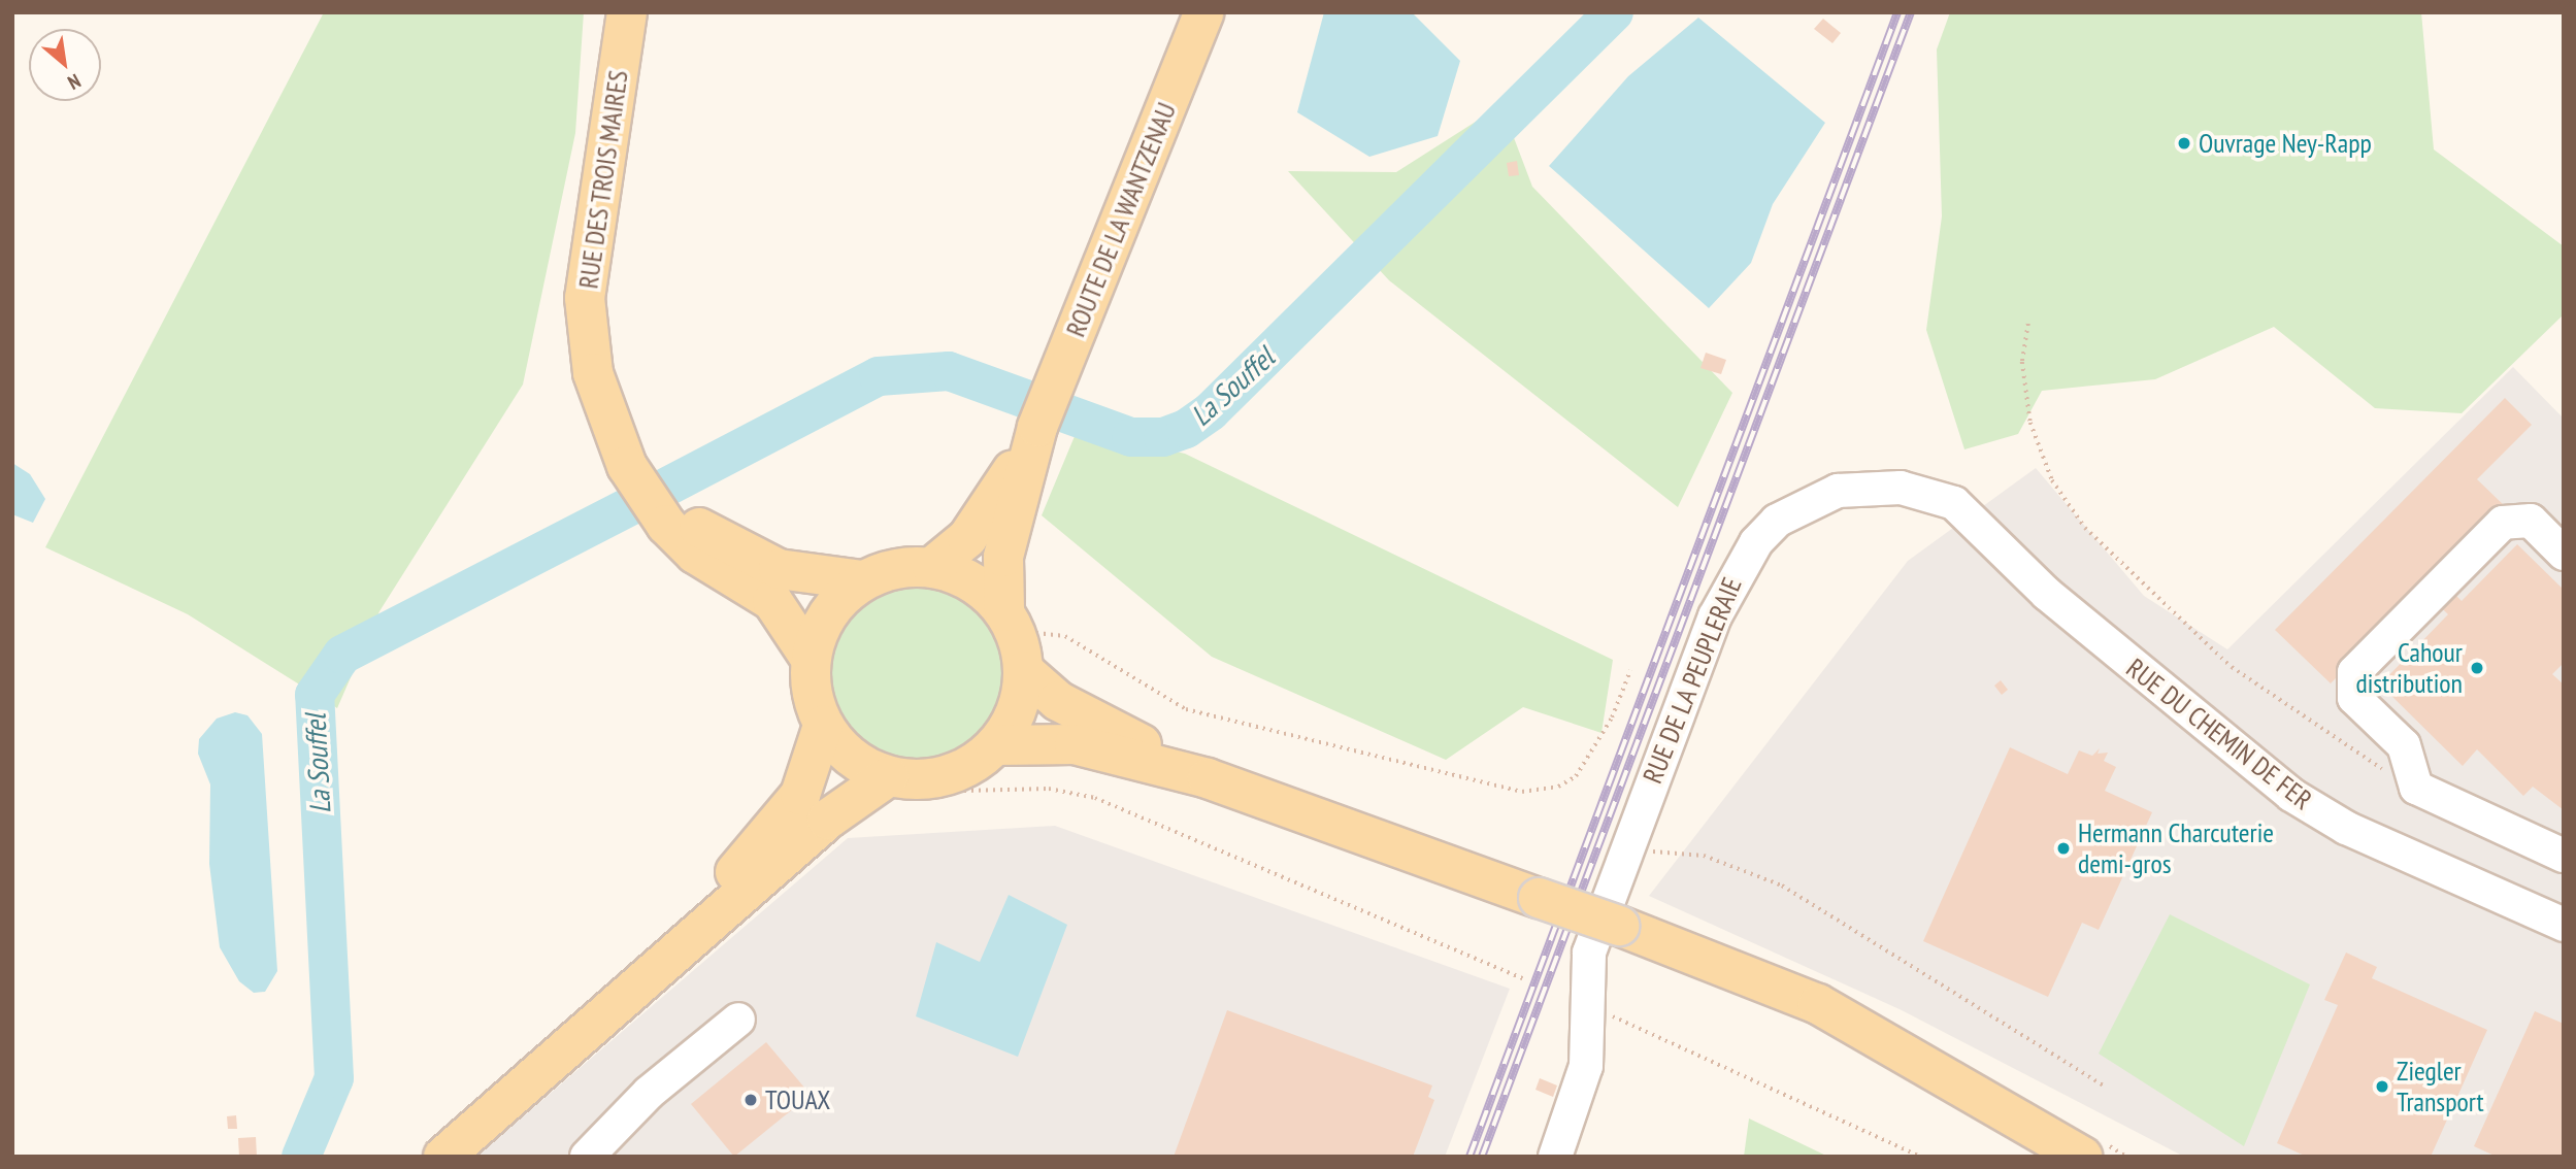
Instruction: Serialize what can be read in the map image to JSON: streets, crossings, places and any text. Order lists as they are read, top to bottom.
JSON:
{
  "streets": {
    "main road": ["RUE DES TROIS MAIRES", "ROUTE DE LA WANTZENAU"],
    "street": ["RUE DE LA PEUPLERAIE", "RUE DU CHEMIN DE FER"]
  },
  "crossings": [
    ["RUE DES TROIS MAIRES", "ROUTE DE LA WANTZENAU"],
    ["RUE DE LA PEUPLERAIE", "RUE DU CHEMIN DE FER"]
  ],
  "water": ["La Souffel"],
  "places": [
    "Ouvrage Ney-Rapp",
    "Cahour distribution",
    "Hermann Charcuterie demi-gros",
    "Ziegler Transport",
    "TOUAX"
  ],
  "north": "bottom right"
}
